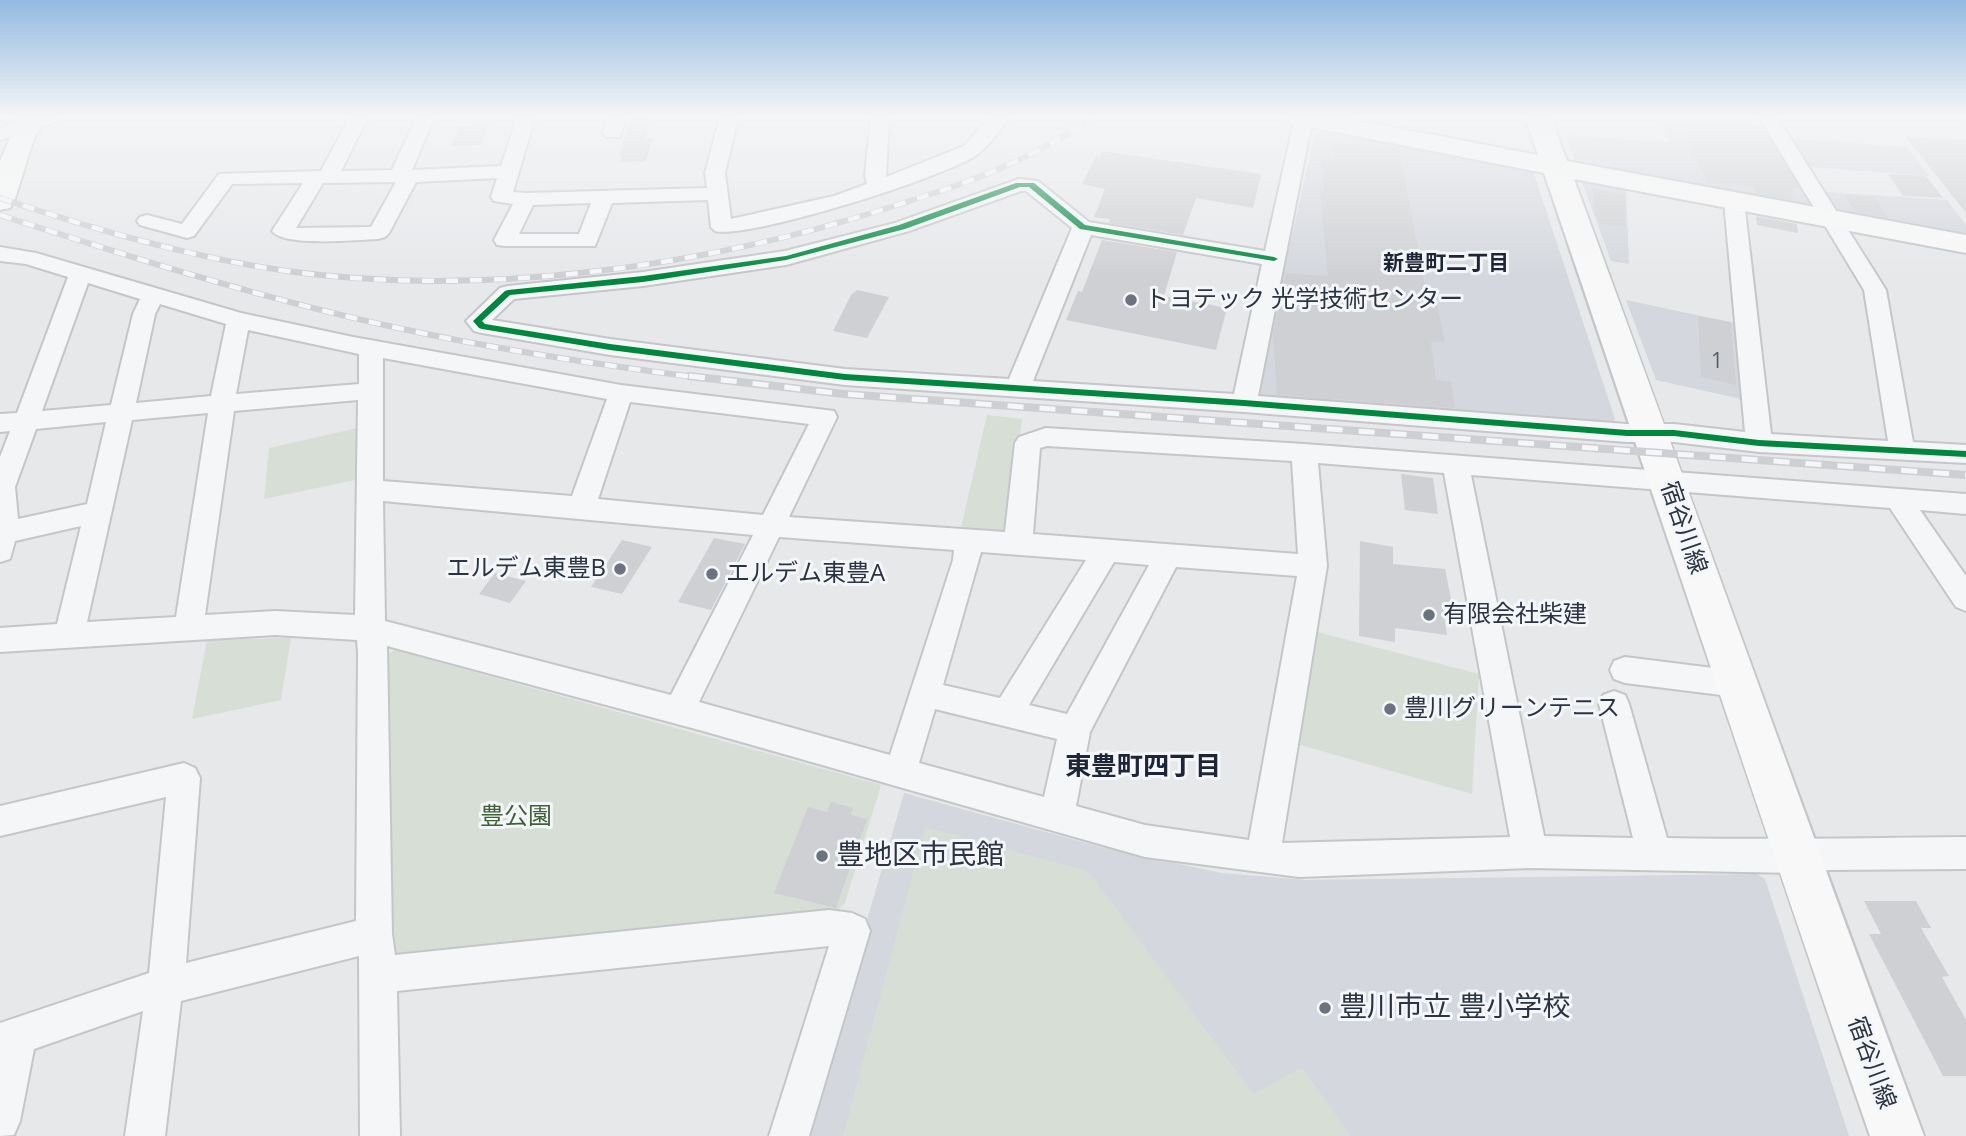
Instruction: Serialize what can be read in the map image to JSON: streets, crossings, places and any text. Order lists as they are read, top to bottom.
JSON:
{
  "streets": {
    "main road": ["宿谷川線"]
  },
  "districts": ["新豊町二丁目", "東豊町四丁目"],
  "parks": ["豊公園"],
  "places": [
    "トヨテック 光学技術センター",
    "エルデム東豊B",
    "エルデム東豊A",
    "有限会社柴建",
    "豊川グリーンテニス",
    "豊地区市民館",
    "豊川市立 豊小学校"
  ],
  "house_numbers": ["1"]
}
